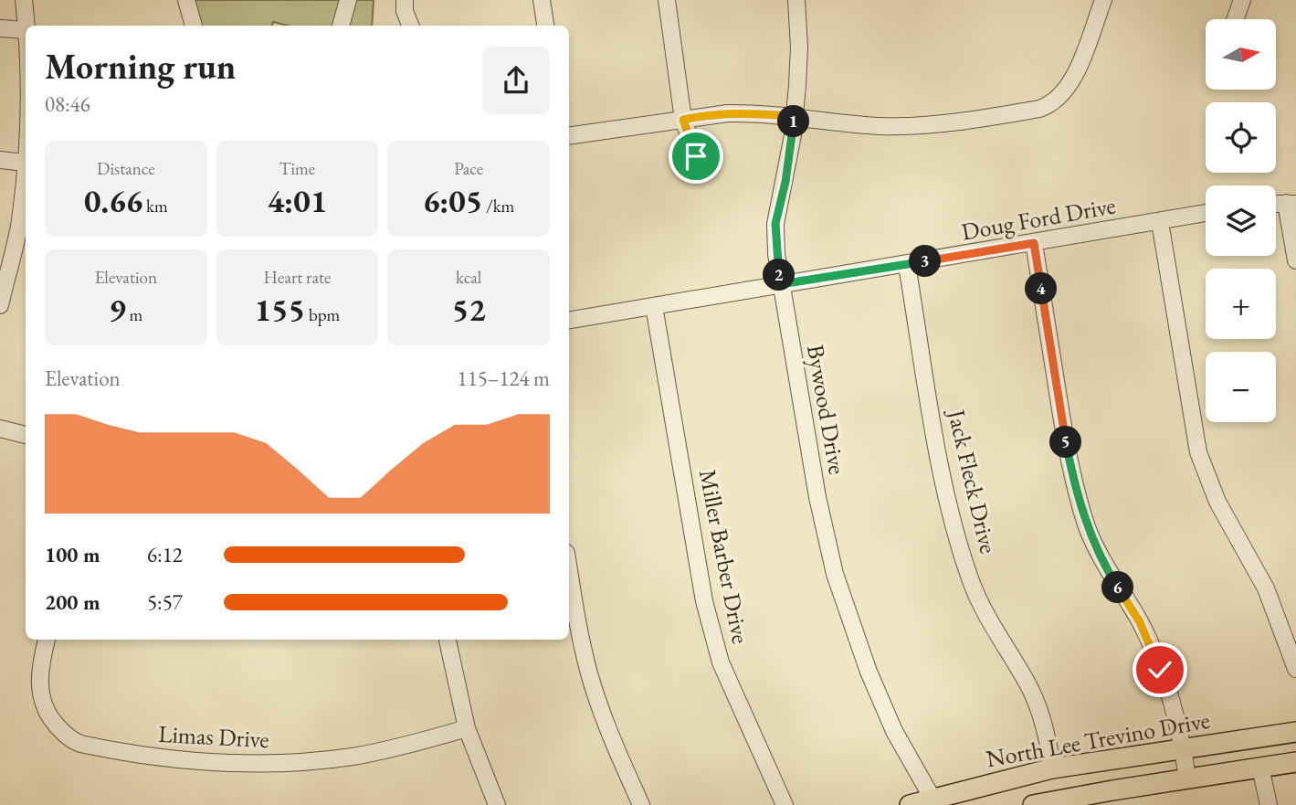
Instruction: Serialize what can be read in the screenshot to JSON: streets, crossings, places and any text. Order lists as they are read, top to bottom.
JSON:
{
  "streets": {
    "main road": ["North Lee Trevino Drive"],
    "street": [
      "Doug Ford Drive",
      "Bywood Drive",
      "Jack Fleck Drive",
      "Miller Barber Drive",
      "Limas Drive"
    ]
  },
  "crossings": [
    ["Doug Ford Drive", "Bywood Drive"],
    ["Doug Ford Drive", "Jack Fleck Drive"],
    ["Doug Ford Drive", "Miller Barber Drive"],
    ["Bywood Drive", "North Lee Trevino Drive"],
    ["Jack Fleck Drive", "North Lee Trevino Drive"]
  ],
  "north": "right",
  "page": {
    "map_buttons": ["+", "−"],
    "heading": ["Morning run", "08:46"],
    "pins": [
      "1",
      "3",
      "2",
      "4",
      "5",
      "6"
    ],
    "stats": [
      ["Distance", "0.66 km"],
      ["Time", "4:01"],
      ["Pace", "6:05 /km"],
      ["Elevation", "9 m"],
      ["Heart rate", "155 bpm"],
      ["kcal", "52"]
    ],
    "chart": ["Elevation", "115–124 m"],
    "list": [
      {
        "name": "100 m",
        "note": "6:12"
      },
      {
        "name": "200 m",
        "note": "5:57"
      }
    ]
  }
}
